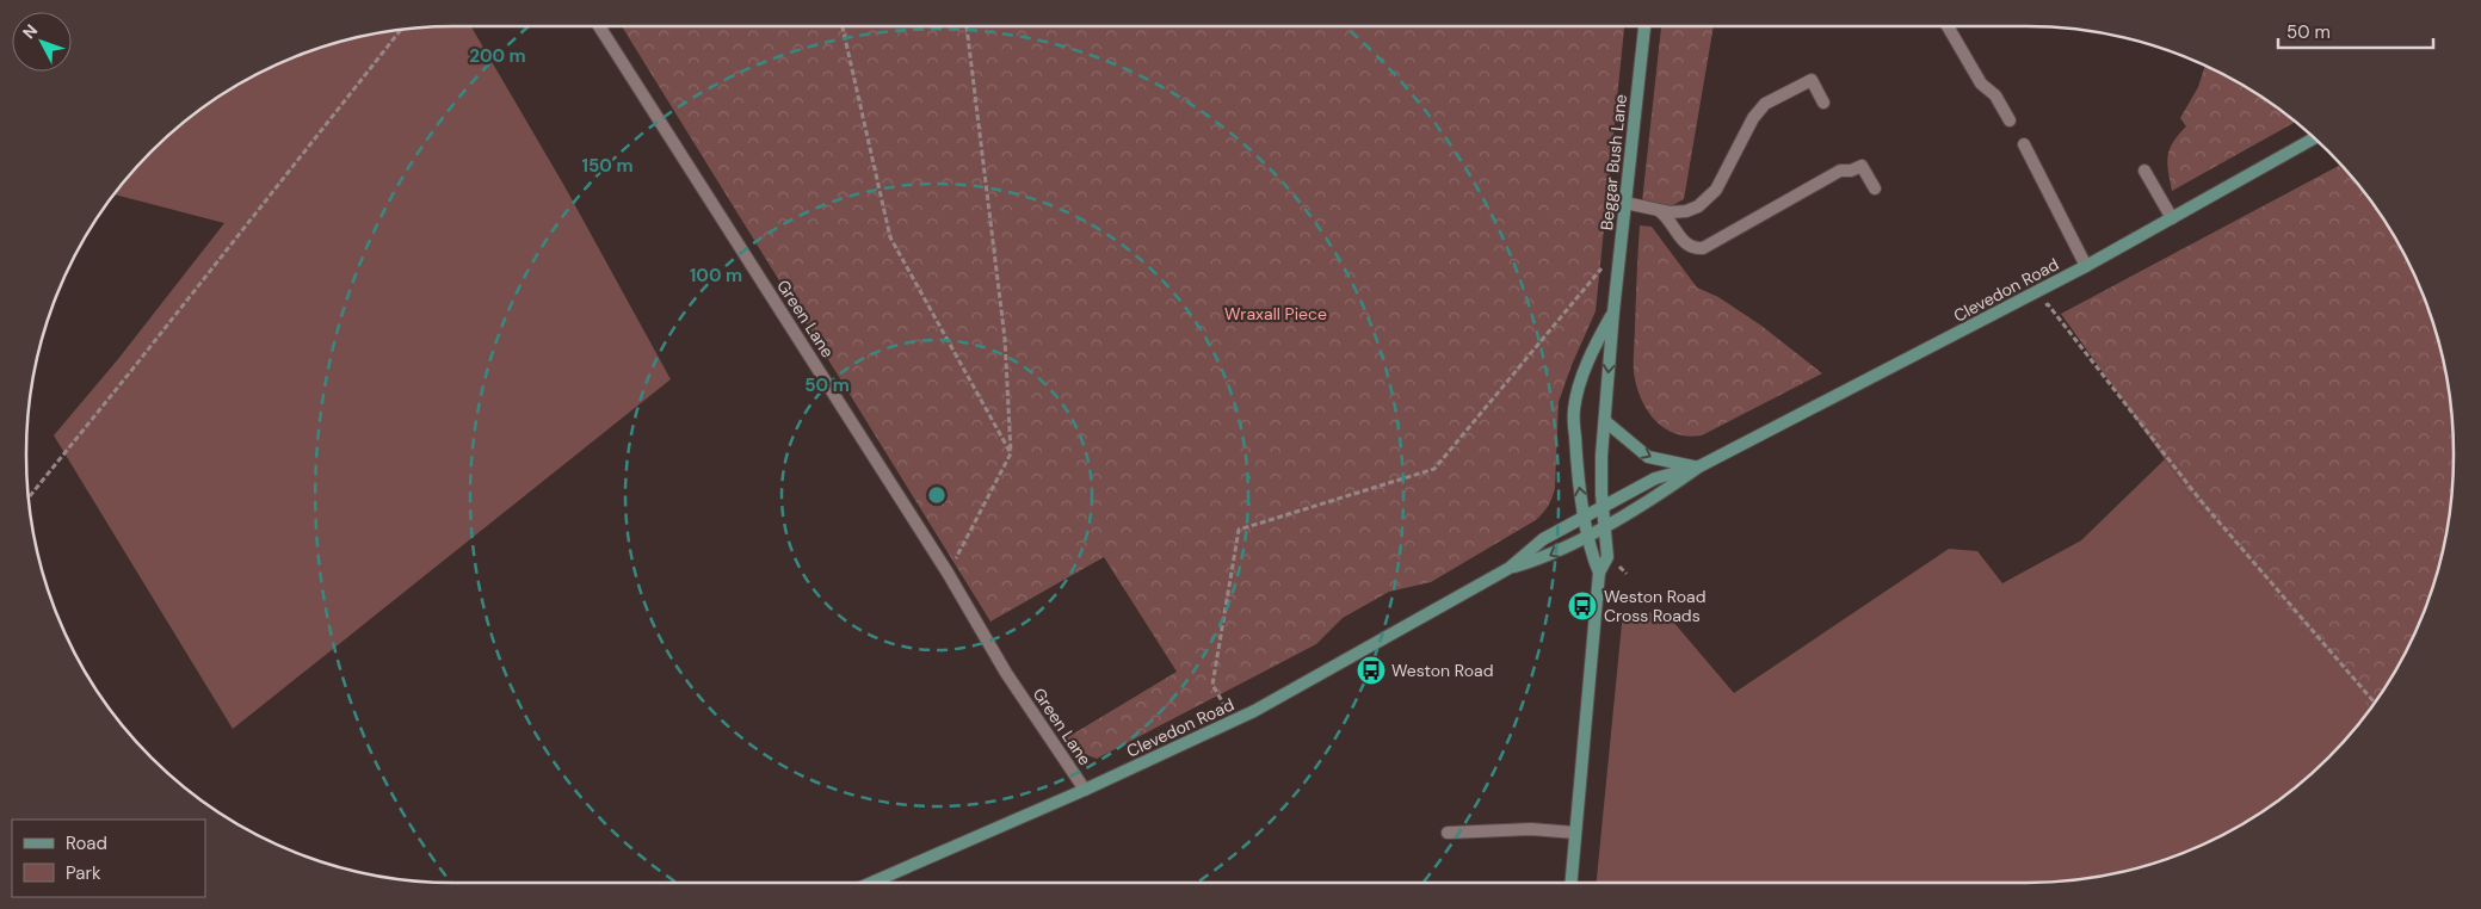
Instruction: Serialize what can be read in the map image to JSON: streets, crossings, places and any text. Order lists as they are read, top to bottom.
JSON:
{
  "streets": {
    "main road": ["Beggar Bush Lane", "Clevedon Road"],
    "street": ["Green Lane"]
  },
  "crossings": [
    ["Beggar Bush Lane", "Clevedon Road"],
    ["Clevedon Road", "Green Lane"]
  ],
  "parks": ["Wraxall Piece"],
  "places": {
    "bus stop": ["Weston Road Cross Roads", "Weston Road"]
  },
  "legend": ["Road", "Park"],
  "scale_bar": "50 m",
  "north": "top left",
  "rings": [
    "200 m",
    "150 m",
    "100 m",
    "50 m"
  ]
}
